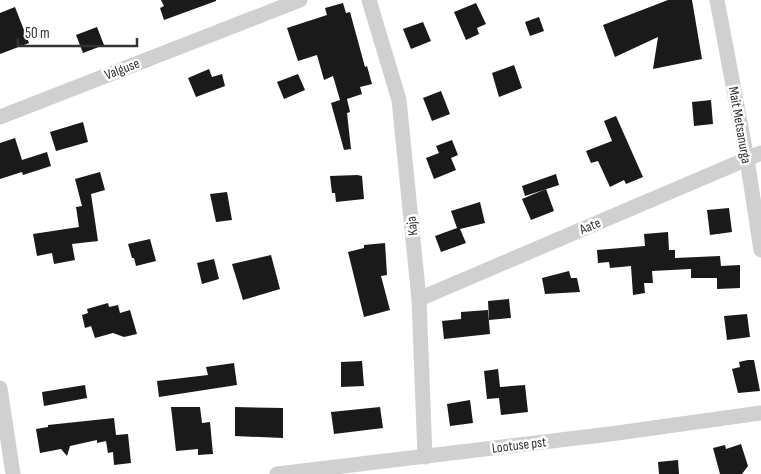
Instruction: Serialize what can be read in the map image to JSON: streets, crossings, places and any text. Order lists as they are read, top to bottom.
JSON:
{
  "streets": {
    "street": [
      "Valguse",
      "Mait Metsanurga",
      "Kaja",
      "Aate",
      "Lootuse pst"
    ]
  },
  "crossings": [
    ["Mait Metsanurga", "Aate"],
    ["Kaja", "Aate"],
    ["Kaja", "Lootuse pst"]
  ],
  "scale_bar": "50 m"
}
